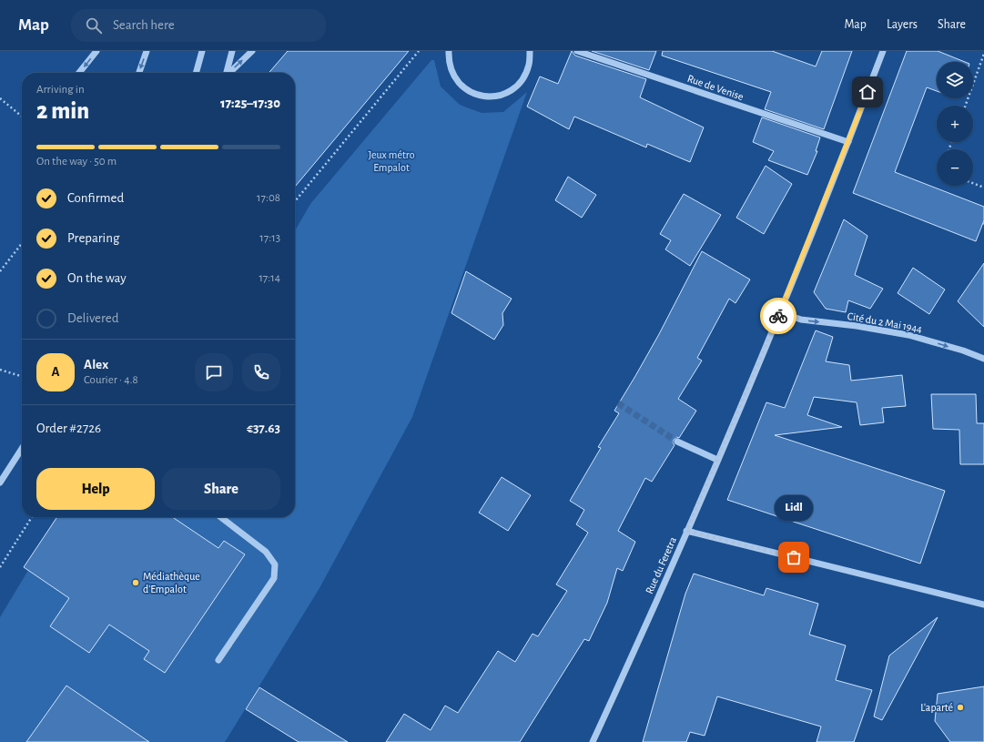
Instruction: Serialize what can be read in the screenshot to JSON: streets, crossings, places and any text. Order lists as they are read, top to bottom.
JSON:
{
  "streets": {
    "street": ["Rue de Venise", "Cité du 2 Mai 1944", "Rue du Feretra"]
  },
  "crossings": [
    ["Rue de Venise", "Rue du Feretra"],
    ["Cité du 2 Mai 1944", "Rue du Feretra"]
  ],
  "one_way": ["Cité du 2 Mai 1944"],
  "parks": ["Jeux métro Empalot"],
  "places": ["Lidl", "Médiathèque d'Empalot", "L'aparté"],
  "page": {
    "header": "Map",
    "search": "Search here",
    "nav": ["Map", "Layers", "Share"],
    "map_buttons": ["+", "−"],
    "heading": ["2 min", "Arriving in", "17:25–17:30"],
    "panel": [
      "Alex",
      "Courier · 4.8",
      "Order #2726",
      "€37.63"
    ],
    "bar": "On the way · 50 m",
    "list": [
      ["Confirmed", "17:08"],
      ["Preparing", "17:13"],
      ["On the way", "17:14"],
      "Delivered"
    ],
    "round": "A",
    "buttons": ["Help", "Share"],
    "bubble": "Lidl"
  }
}
